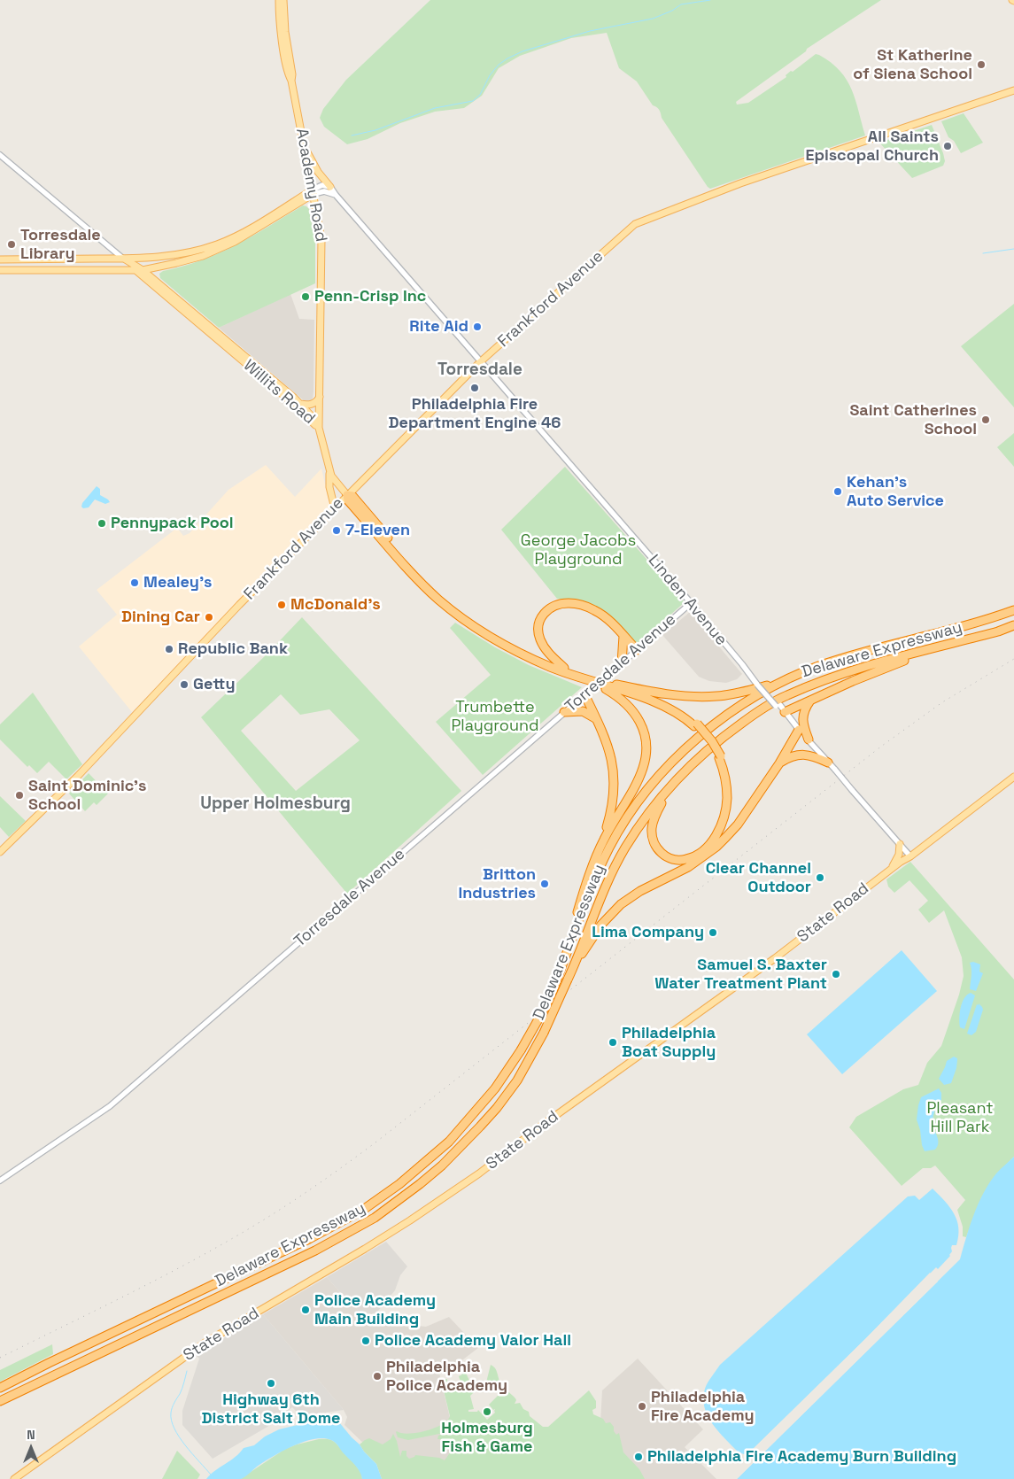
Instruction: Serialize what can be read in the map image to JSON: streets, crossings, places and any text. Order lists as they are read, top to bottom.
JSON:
{
  "streets": {
    "highway": ["Delaware Expressway"],
    "main road": [
      "Academy Road",
      "Frankford Avenue",
      "Willits Road",
      "State Road"
    ],
    "street": ["Linden Avenue", "Torresdale Avenue"]
  },
  "crossings": [
    ["Academy Road", "Frankford Avenue"],
    ["Academy Road", "Willits Road"],
    ["Frankford Avenue", "Linden Avenue"],
    ["Linden Avenue", "Torresdale Avenue"],
    ["Linden Avenue", "State Road"]
  ],
  "districts": ["Torresdale", "Upper Holmesburg"],
  "parks": ["George Jacobs Playground", "Trumbette Playground", "Pleasant Hill Park"],
  "places": [
    "St Katherine of Siena School",
    "All Saints Episcopal Church",
    "Torresdale Library",
    "Penn-Crisp Inc",
    "Rite Aid",
    "Philadelphia Fire Department Engine 46",
    "Saint Catherines School",
    "Kehan's Auto Service",
    "Pennypack Pool",
    "7-Eleven",
    "Mealey's",
    "McDonald's",
    "Dining Car",
    "Republic Bank",
    "Getty",
    "Saint Dominic's School",
    "Clear Channel Outdoor",
    "Britton Industries",
    "Lima Company",
    "Samuel S. Baxter Water Treatment Plant",
    "Philadelphia Boat Supply",
    "Police Academy Main Building",
    "Police Academy Valor Hall",
    "Philadelphia Police Academy",
    "Highway 6th District Salt Dome",
    "Philadelphia Fire Academy",
    "Holmesburg Fish & Game",
    "Philadelphia Fire Academy Burn Building"
  ],
  "north": "top"
}
